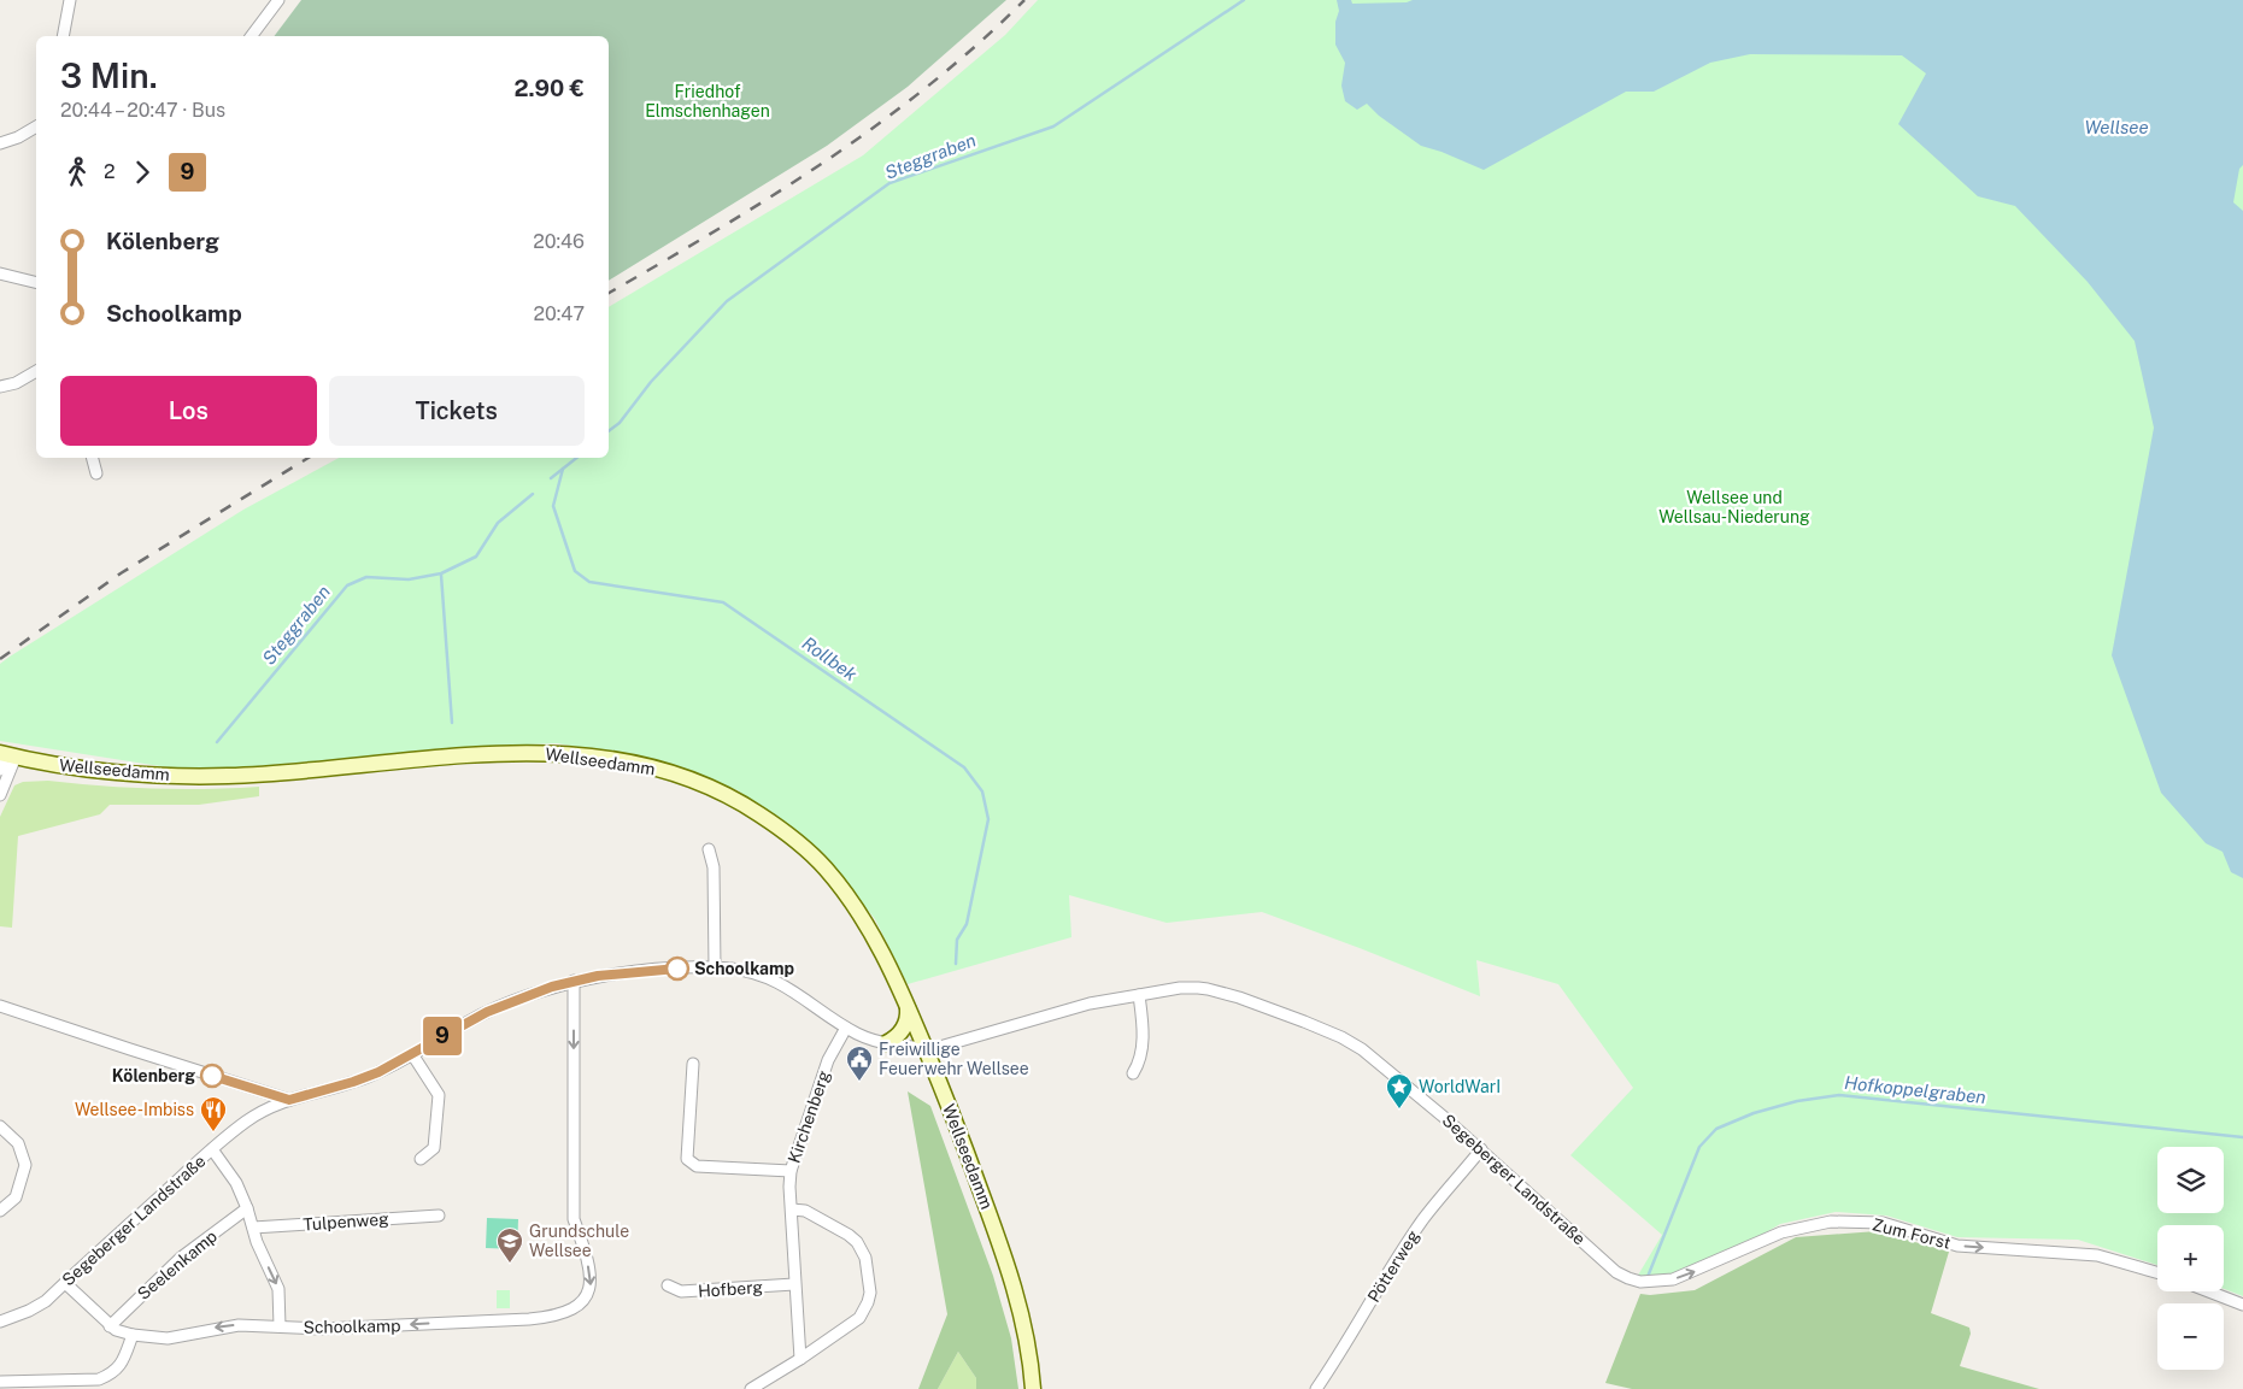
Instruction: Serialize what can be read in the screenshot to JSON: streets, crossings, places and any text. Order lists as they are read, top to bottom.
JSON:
{
  "streets": {
    "main road": ["Wellseedamm"],
    "street": [
      "Kirchenberg",
      "Segeberger Landstraße",
      "Tulpenweg",
      "Zum Forst",
      "Seelenkamp",
      "Pötterweg",
      "Hofberg",
      "Schoolkamp"
    ]
  },
  "crossings": [
    ["Wellseedamm", "Segeberger Landstraße"],
    ["Kirchenberg", "Segeberger Landstraße"],
    ["Kirchenberg", "Hofberg"],
    ["Segeberger Landstraße", "Zum Forst"],
    ["Segeberger Landstraße", "Pötterweg"],
    ["Segeberger Landstraße", "Schoolkamp"],
    ["Seelenkamp", "Schoolkamp"]
  ],
  "one_way": ["Zum Forst"],
  "water": [
    "Wellsee",
    "Steggraben",
    "Rollbek",
    "Hofkoppelgraben"
  ],
  "parks": ["Friedhof Elmschenhagen", "Wellsee und Wellsau-Niederung"],
  "places": {
    "other": ["Schoolkamp", "Kölenberg"],
    "public building": ["Freiwillige Feuerwehr Wellsee"],
    "place": ["WorldWarI"],
    "restaurant": ["Wellsee-Imbiss"],
    "school or university": ["Grundschule Wellsee"]
  },
  "lines": ["bus line 9"],
  "page": {
    "on_map": "9",
    "heading": ["3 Min.", "20:44 – 20:47 · Bus", "2.90 €"],
    "legs": ["2", "9"],
    "list": [
      {
        "name": "Kölenberg",
        "value": "20:46"
      },
      {
        "name": "Schoolkamp",
        "value": "20:47"
      }
    ],
    "buttons": ["Los", "Tickets"],
    "map_buttons": ["+", "−"]
  }
}
